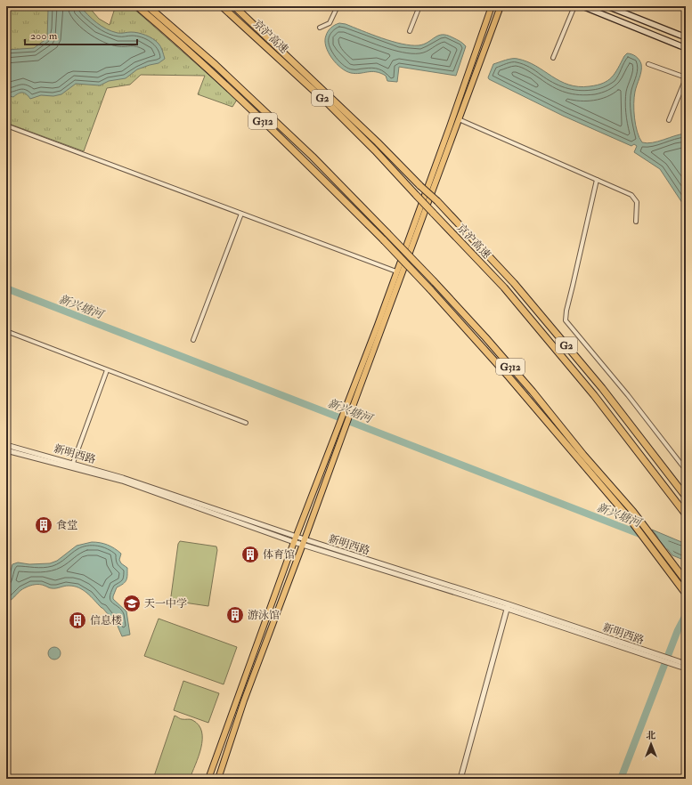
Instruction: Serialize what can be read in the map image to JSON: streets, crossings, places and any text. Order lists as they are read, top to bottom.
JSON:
{
  "streets": {
    "highway": ["京沪高速", "G2", "G312"],
    "street": ["新明西路"]
  },
  "water": ["新兴塘河"],
  "places": {
    "building": [
      "食堂",
      "体育馆",
      "游泳馆",
      "信息楼"
    ],
    "school or university": ["天一中学"]
  },
  "scale_bar": "200 m",
  "north": "top"
}
